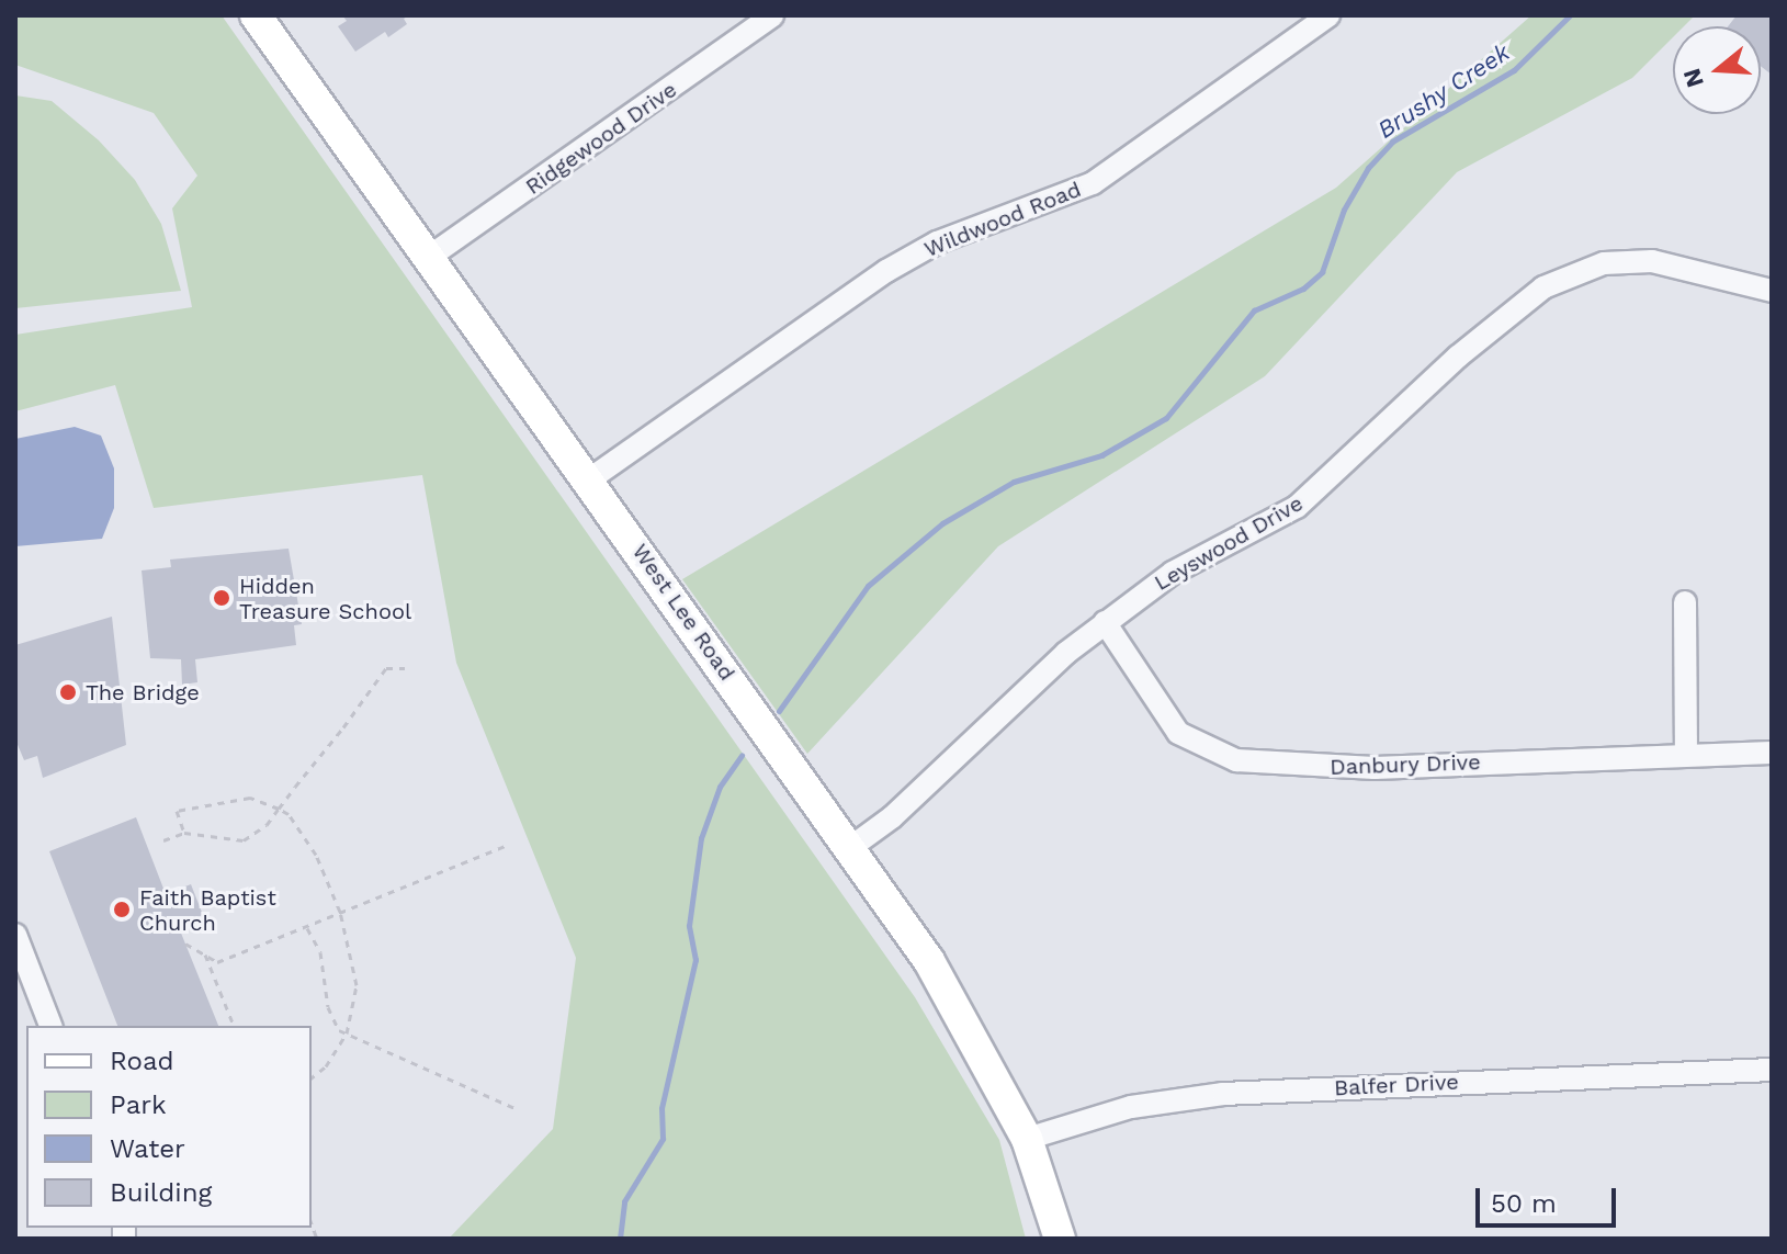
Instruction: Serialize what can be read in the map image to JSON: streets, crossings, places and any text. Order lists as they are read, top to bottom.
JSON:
{
  "streets": {
    "street": [
      "Ridgewood Drive",
      "Wildwood Road",
      "Leyswood Drive",
      "West Lee Road",
      "Danbury Drive",
      "Balfer Drive"
    ]
  },
  "crossings": [
    ["Ridgewood Drive", "West Lee Road"],
    ["Wildwood Road", "West Lee Road"],
    ["Leyswood Drive", "West Lee Road"],
    ["Leyswood Drive", "Danbury Drive"],
    ["West Lee Road", "Balfer Drive"]
  ],
  "water": ["Brushy Creek"],
  "places": ["Hidden Treasure School", "The Bridge", "Faith Baptist Church"],
  "legend": [
    "Road",
    "Park",
    "Water",
    "Building"
  ],
  "scale_bar": "50 m",
  "north": "left"
}
